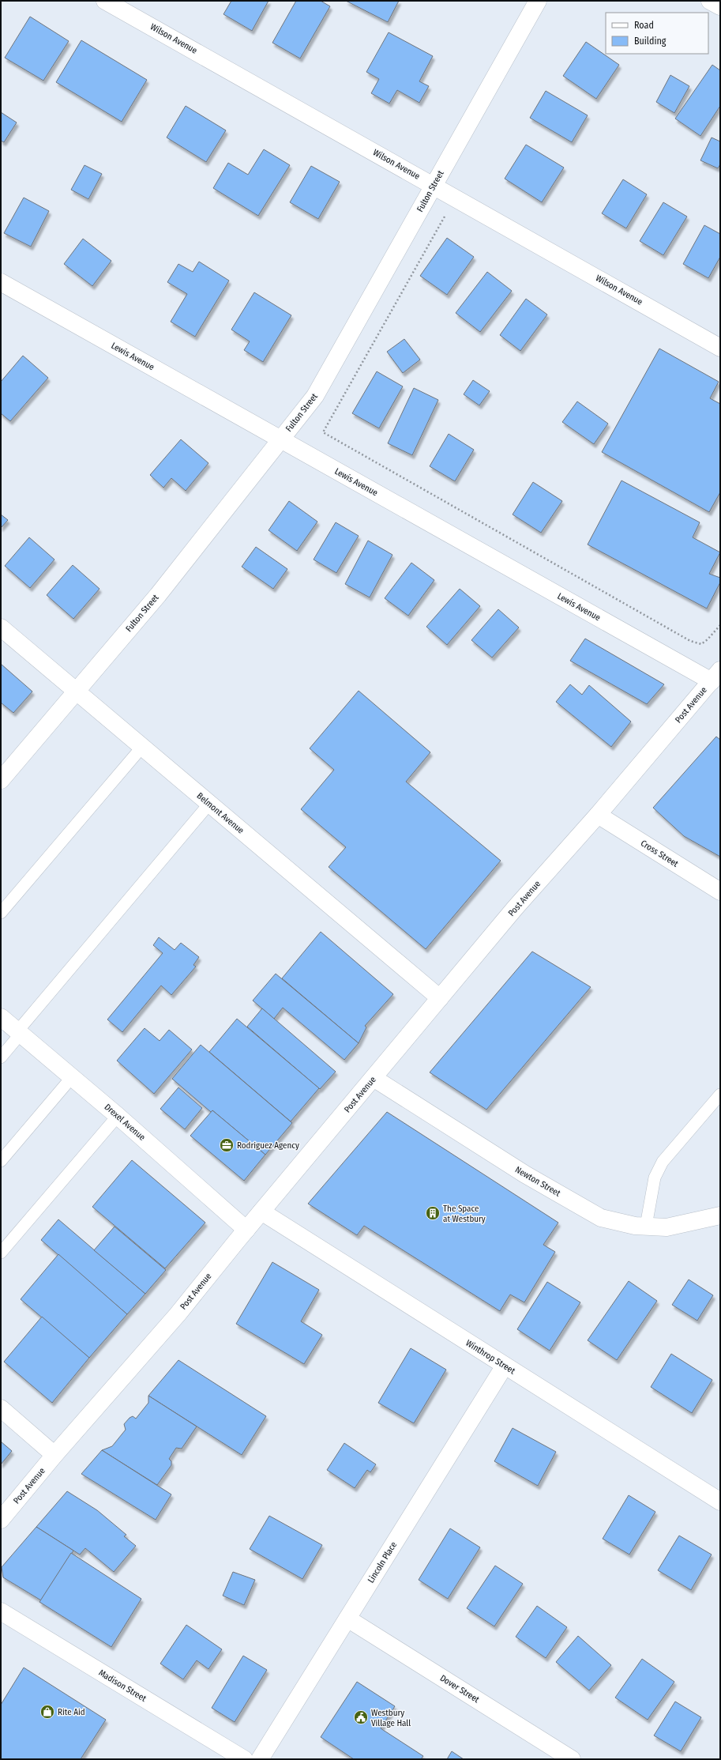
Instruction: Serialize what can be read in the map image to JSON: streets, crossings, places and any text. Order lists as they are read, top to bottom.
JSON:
{
  "streets": {
    "street": [
      "Wilson Avenue",
      "Fulton Street",
      "Lewis Avenue",
      "Post Avenue",
      "Belmont Avenue",
      "Cross Street",
      "Drexel Avenue",
      "Newton Street",
      "Winthrop Street",
      "Lincoln Place",
      "Madison Street",
      "Dover Street"
    ]
  },
  "crossings": [
    ["Wilson Avenue", "Fulton Street"],
    ["Fulton Street", "Lewis Avenue"],
    ["Fulton Street", "Belmont Avenue"],
    ["Lewis Avenue", "Post Avenue"],
    ["Post Avenue", "Belmont Avenue"],
    ["Post Avenue", "Cross Street"],
    ["Post Avenue", "Drexel Avenue"],
    ["Post Avenue", "Newton Street"],
    ["Post Avenue", "Winthrop Street"],
    ["Winthrop Street", "Lincoln Place"],
    ["Lincoln Place", "Dover Street"]
  ],
  "places": {
    "office": ["Rodriguez Agency"],
    "building": ["The Space at Westbury"],
    "shop": ["Rite Aid"],
    "public building": ["Westbury Village Hall"]
  },
  "legend": ["Road", "Building"]
}
